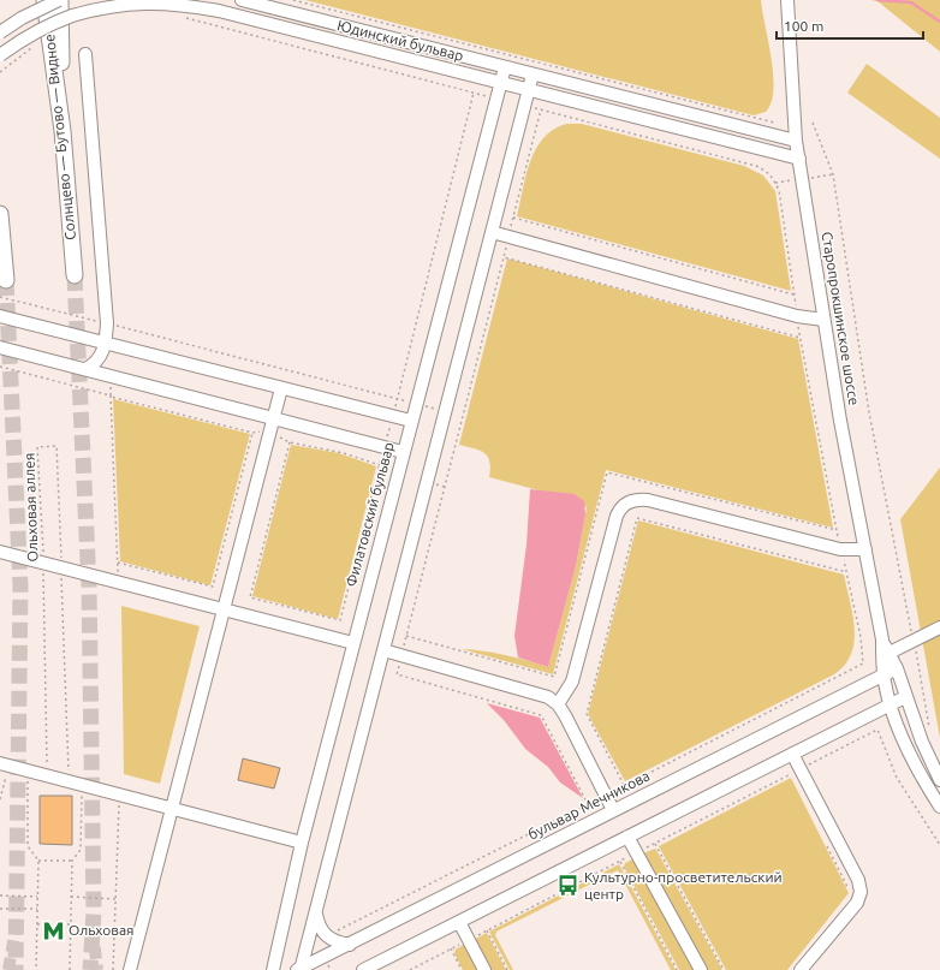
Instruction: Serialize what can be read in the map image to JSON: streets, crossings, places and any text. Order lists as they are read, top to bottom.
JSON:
{
  "streets": {
    "main road": ["Солнцево — Бутово — Видное"],
    "street": [
      "Юдинский бульвар",
      "Старопрокшинское шоссе",
      "Филатовский бульвар",
      "бульвар Мечникова"
    ],
    "path": ["Ольховая аллея"]
  },
  "crossings": [
    ["Юдинский бульвар", "Старопрокшинское шоссе"],
    ["Юдинский бульвар", "Филатовский бульвар"],
    ["Старопрокшинское шоссе", "бульвар Мечникова"]
  ],
  "places": {
    "bus stop": ["Культурно-просветительский центр"],
    "metro station": ["Ольховая"]
  },
  "scale_bar": "100 m"
}
